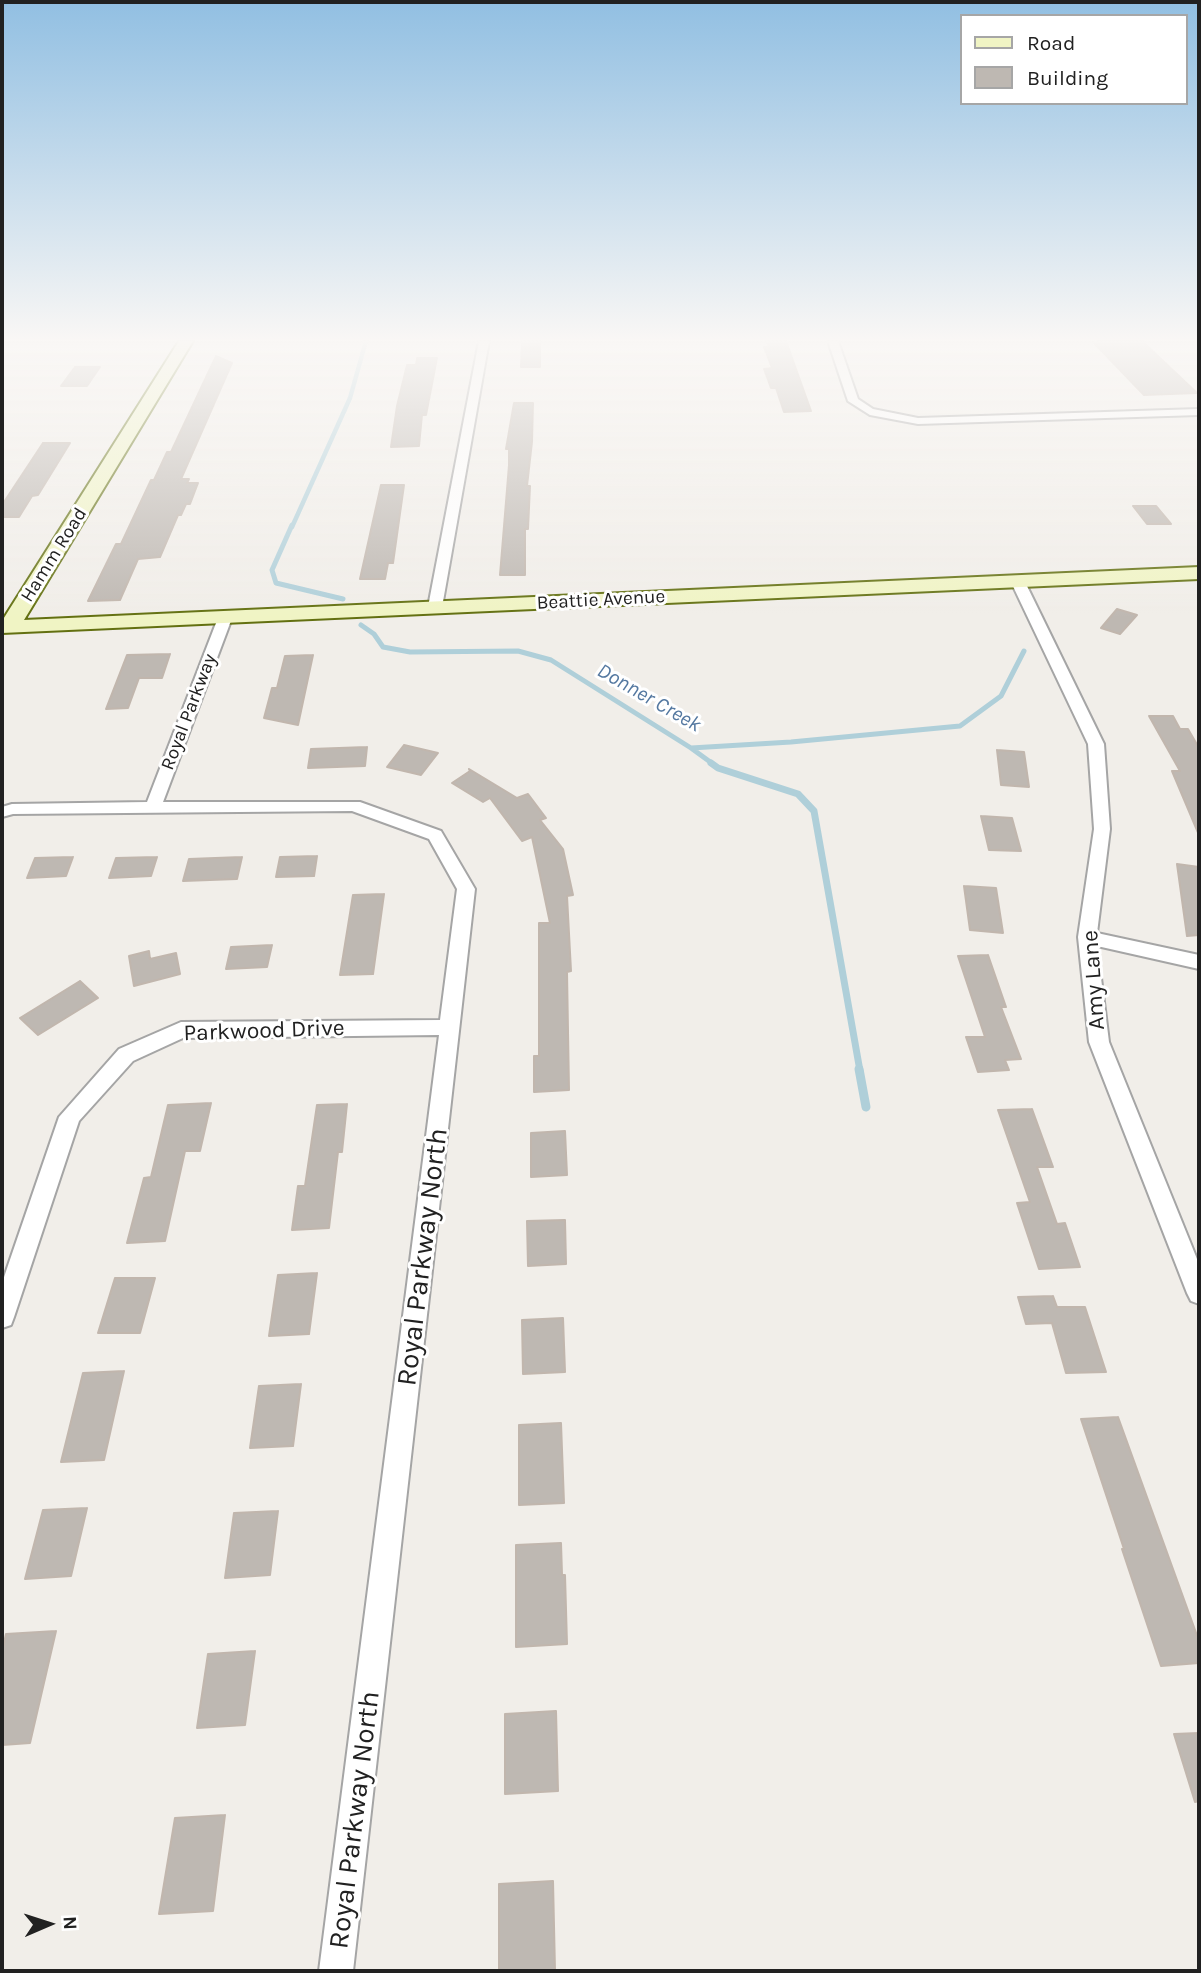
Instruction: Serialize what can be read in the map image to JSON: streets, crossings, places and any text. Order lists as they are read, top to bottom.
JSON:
{
  "streets": {
    "street": [
      "Hamm Road",
      "Beattie Avenue",
      "Royal Parkway",
      "Amy Lane",
      "Parkwood Drive",
      "Royal Parkway North"
    ]
  },
  "crossings": [
    ["Hamm Road", "Beattie Avenue"],
    ["Beattie Avenue", "Royal Parkway"],
    ["Beattie Avenue", "Amy Lane"],
    ["Royal Parkway", "Royal Parkway North"],
    ["Parkwood Drive", "Royal Parkway North"]
  ],
  "water": ["Donner Creek"],
  "legend": ["Road", "Building"],
  "north": "right"
}
